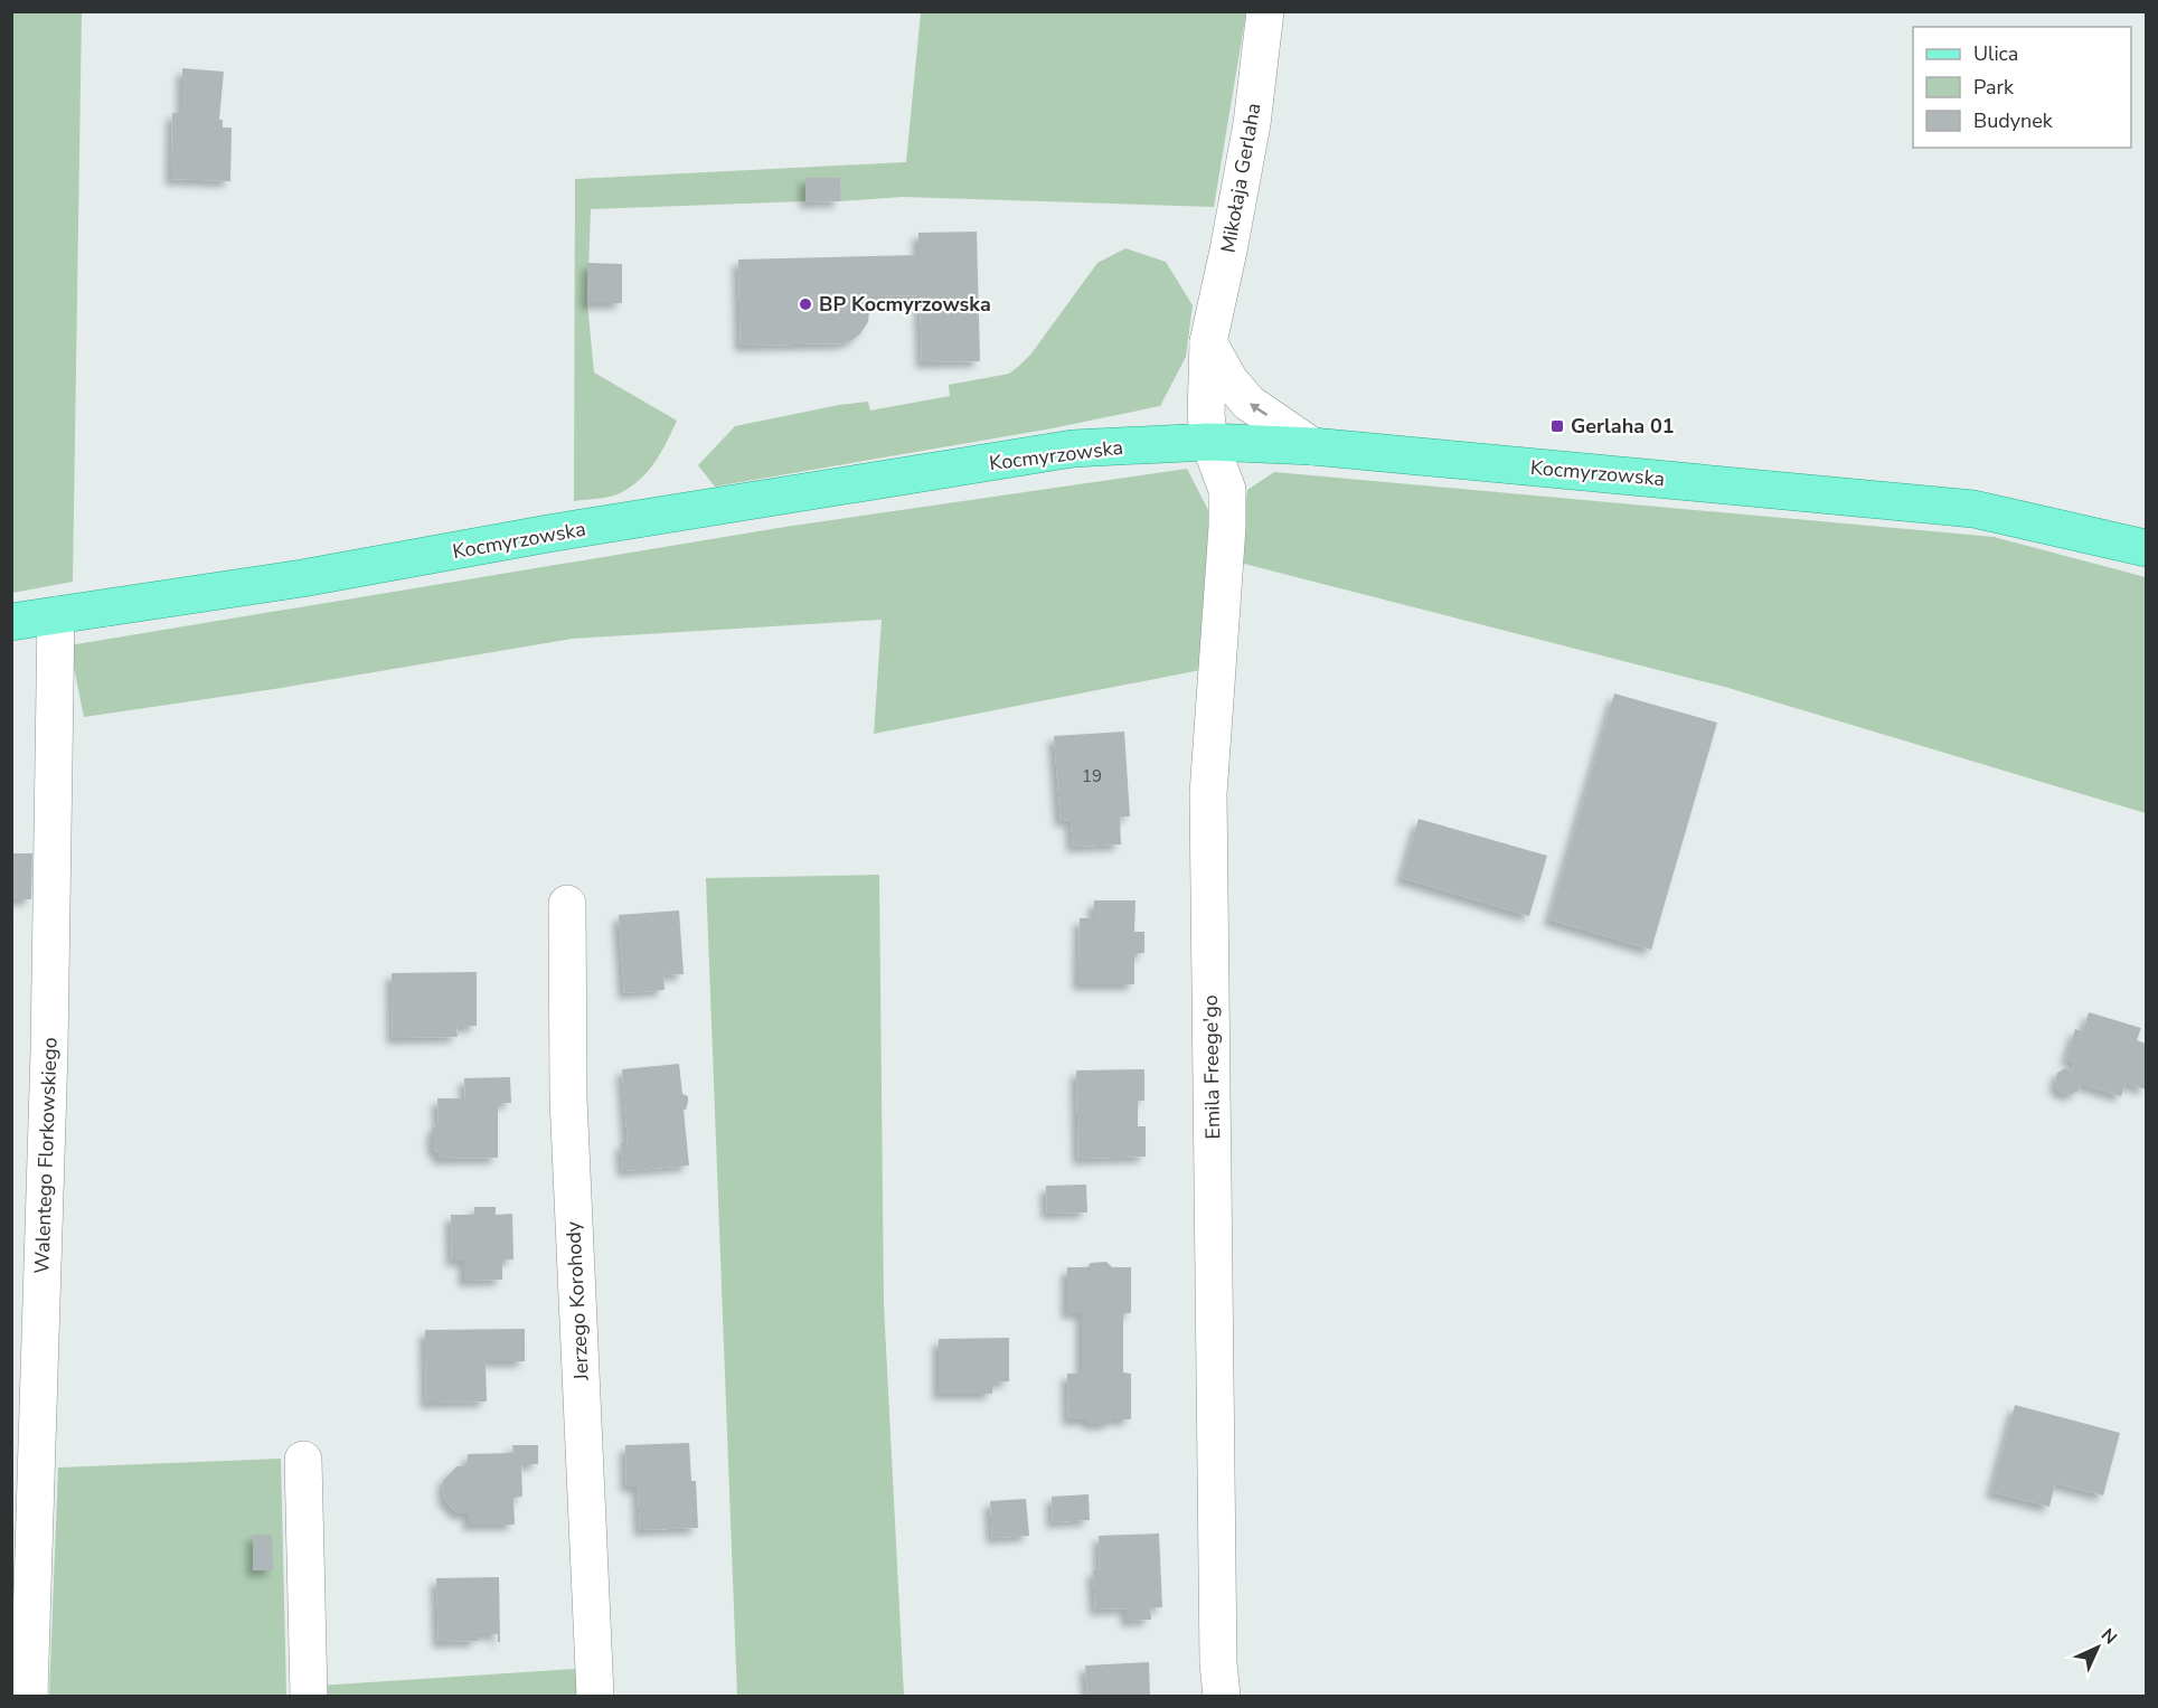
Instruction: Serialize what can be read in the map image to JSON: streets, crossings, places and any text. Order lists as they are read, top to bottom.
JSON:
{
  "streets": {
    "main road": ["Kocmyrzowska"],
    "street": [
      "Mikołaja Gerlaha",
      "Emila Freege'go",
      "Walentego Florkowskiego",
      "Jerzego Korohody"
    ]
  },
  "crossings": [
    ["Mikołaja Gerlaha", "Kocmyrzowska"],
    ["Mikołaja Gerlaha", "Emila Freege'go"],
    ["Kocmyrzowska", "Emila Freege'go"],
    ["Kocmyrzowska", "Walentego Florkowskiego"]
  ],
  "places": {
    "other": ["BP Kocmyrzowska"],
    "transit": ["Gerlaha 01"]
  },
  "house_numbers": ["19"],
  "legend": ["Ulica", "Park", "Budynek"],
  "north": "top right"
}
